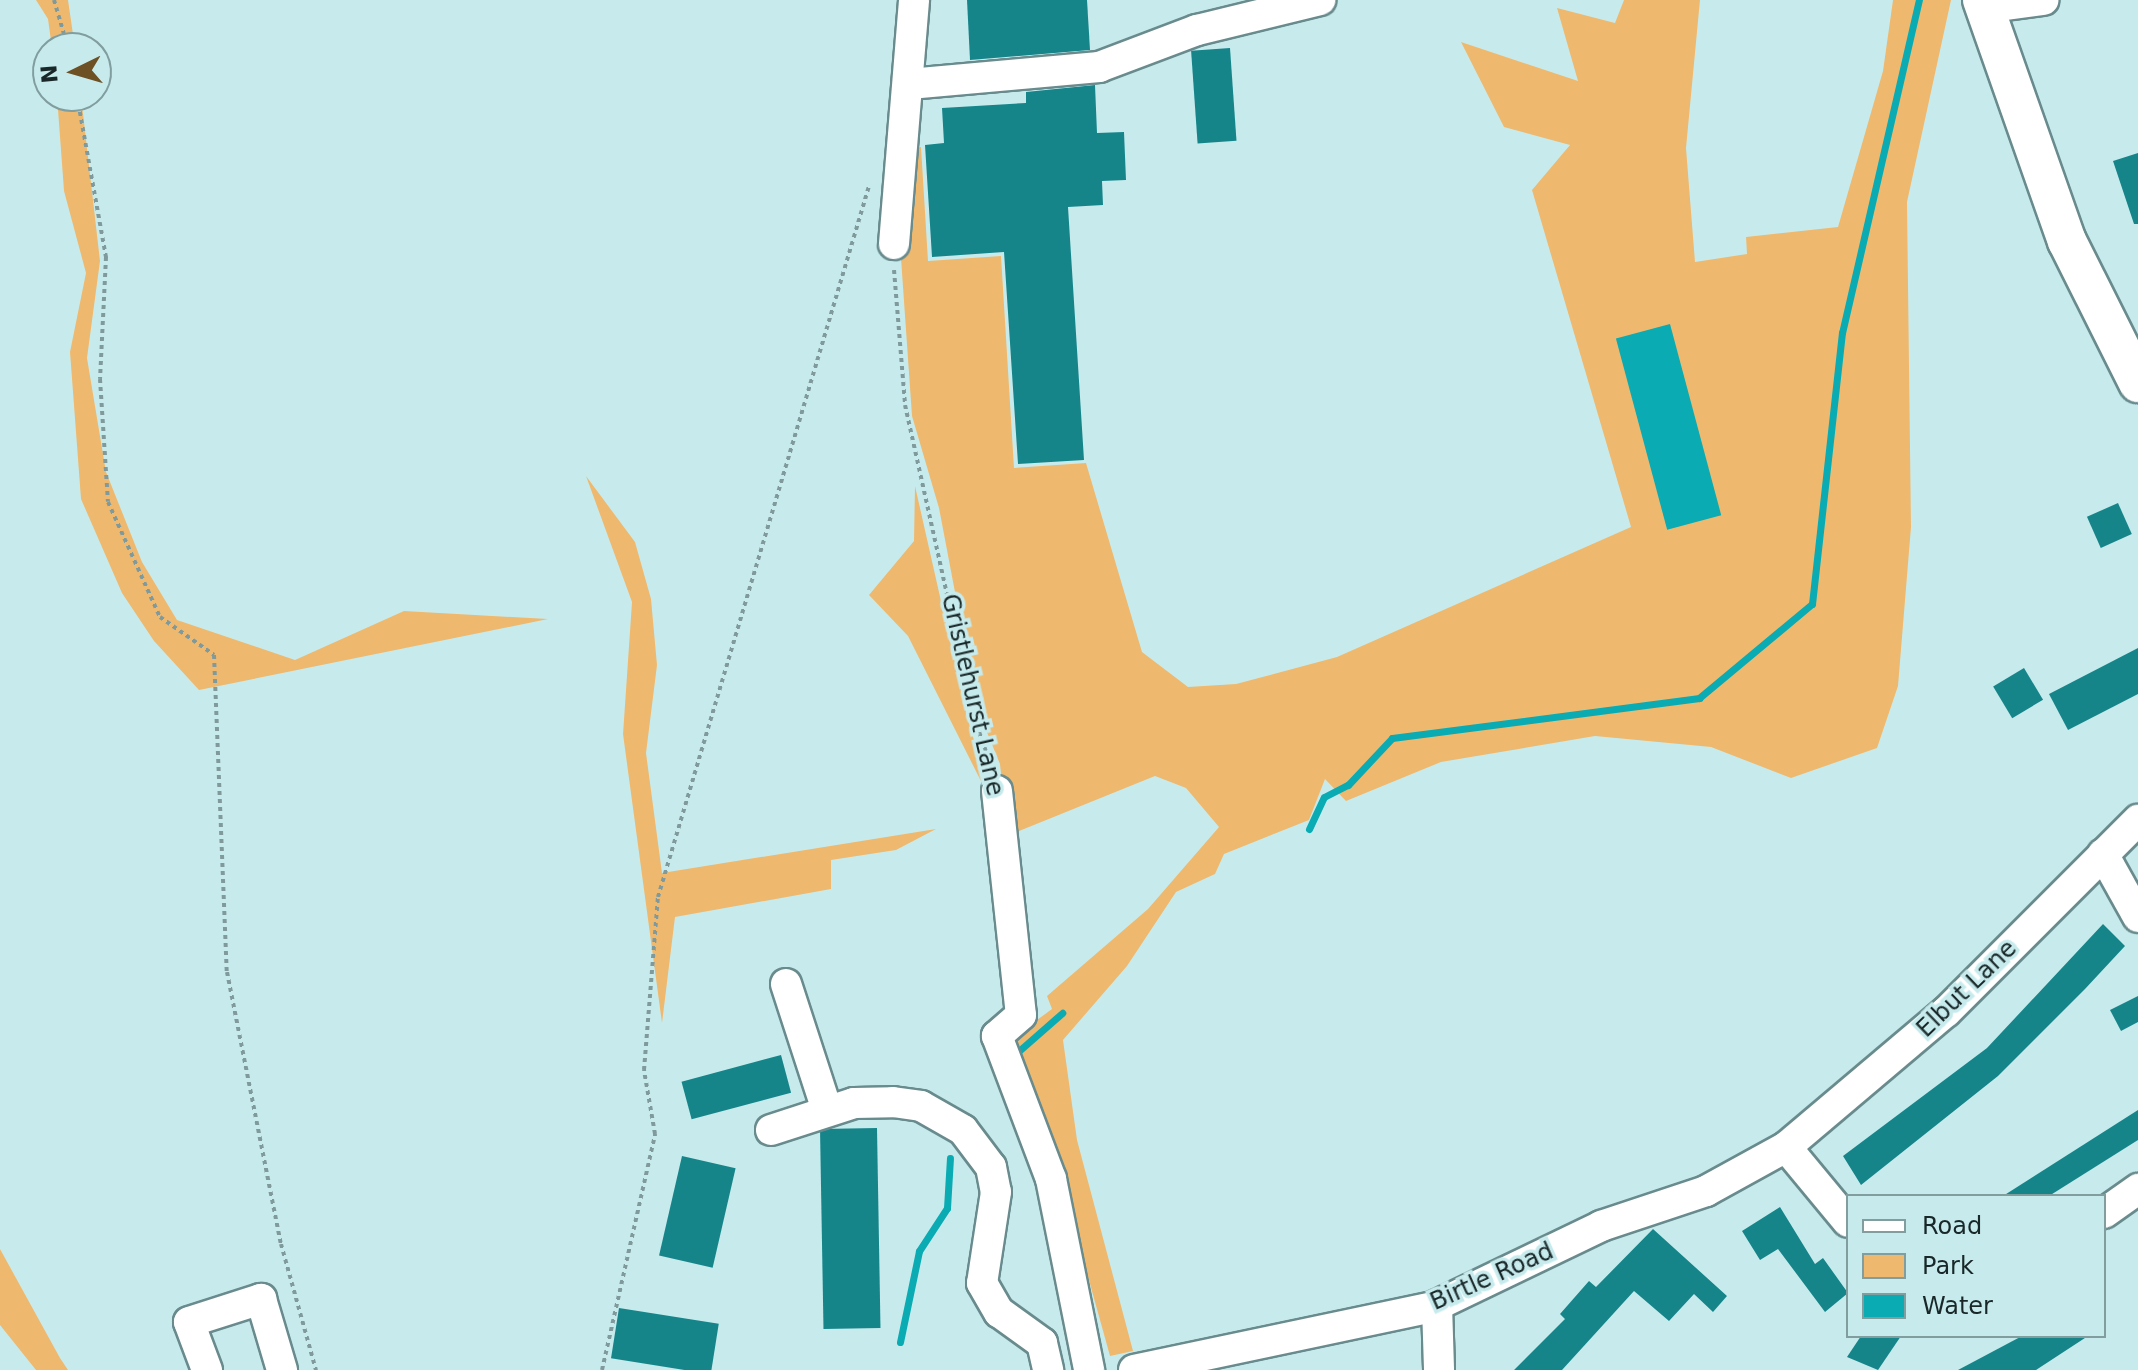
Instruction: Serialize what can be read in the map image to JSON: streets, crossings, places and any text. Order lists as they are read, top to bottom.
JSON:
{
  "streets": {
    "street": ["Gristlehurst Lane", "Elbut Lane", "Birtle Road"]
  },
  "crossings": [
    ["Elbut Lane", "Birtle Road"]
  ],
  "legend": ["Road", "Park", "Water"],
  "north": "left"
}
